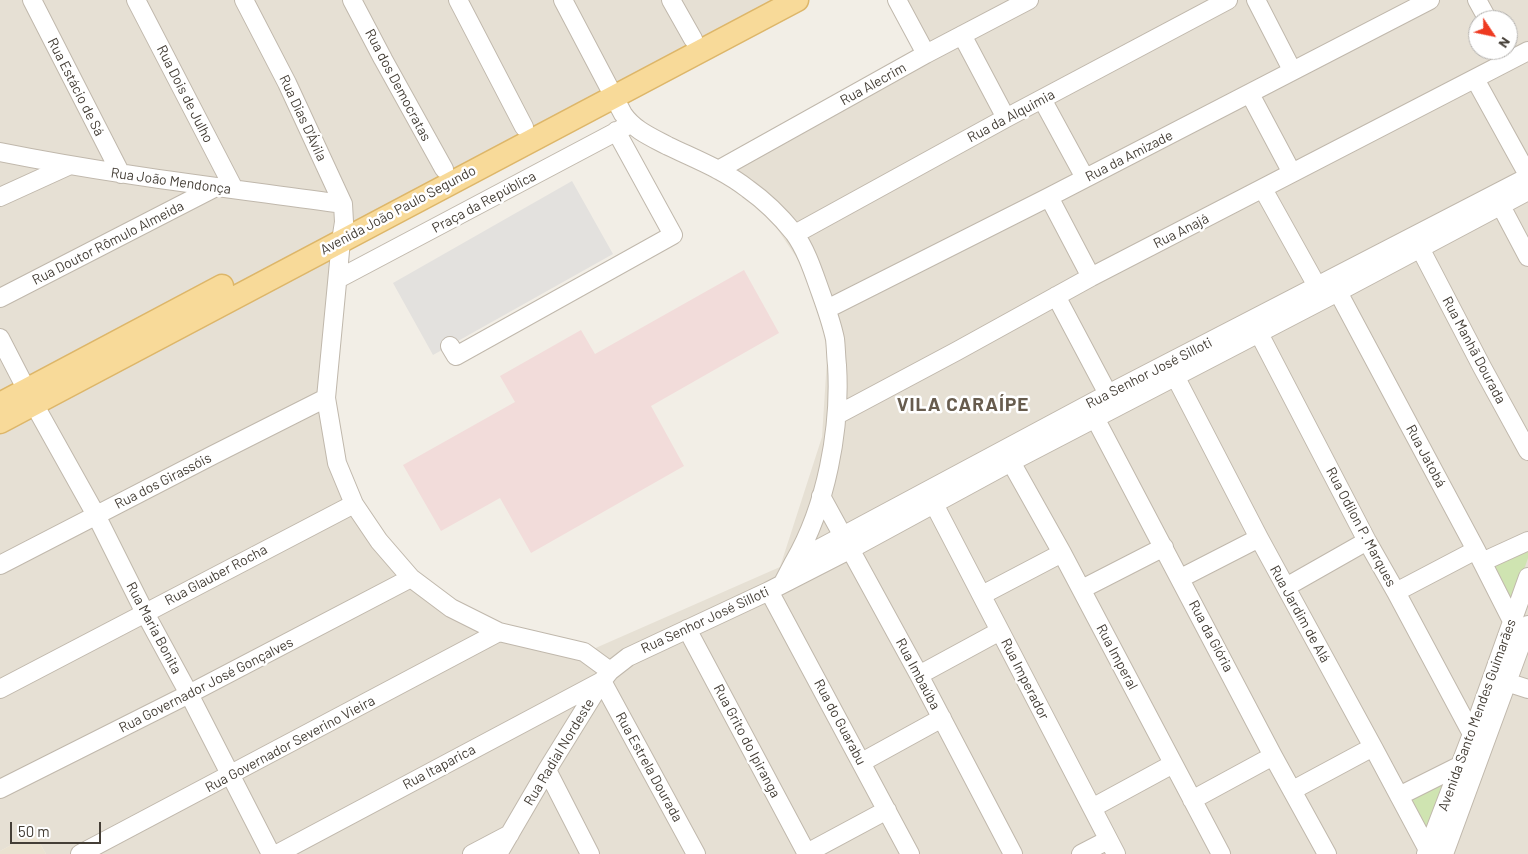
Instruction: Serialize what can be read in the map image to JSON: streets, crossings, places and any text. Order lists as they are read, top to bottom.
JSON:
{
  "streets": {
    "main road": ["Avenida João Paulo Segundo"],
    "street": [
      "Rua Alecrim",
      "Rua dos Democratas",
      "Rua Estácio de Sá",
      "Rua Dois de Julho",
      "Rua da Alquimia",
      "Rua Dias D'Ávila",
      "Rua da Amizade",
      "Rua João Mendonça",
      "Praça da República",
      "Rua Anajá",
      "Rua Doutor Rômulo Almeida",
      "Rua Manhã Dourada",
      "Rua Senhor José Silloti",
      "Rua Jatobá",
      "Rua dos Girassóis",
      "Rua Odilon P. Marques",
      "Rua Glauber Rocha",
      "Rua Jardim de Alá",
      "Rua Maria Bonita",
      "Rua da Glória",
      "Rua Imperal",
      "Rua Imbaúba",
      "Rua Imperador",
      "Rua Governador José Gonçalves",
      "Avenida Santo Mendes Guimarães",
      "Rua do Guarabu",
      "Rua Grito do Ipiranga",
      "Rua Governador Severino Vieira",
      "Rua Radial Nordeste",
      "Rua Itaparica",
      "Rua Estrela Dourada"
    ]
  },
  "crossings": [
    ["Rua dos Democratas", "Avenida João Paulo Segundo"],
    ["Rua Estácio de Sá", "Rua João Mendonça"],
    ["Rua Dois de Julho", "Rua João Mendonça"],
    ["Rua Dois de Julho", "Rua Doutor Rômulo Almeida"],
    ["Rua Dias D'Ávila", "Rua João Mendonça"],
    ["Rua Dias D'Ávila", "Avenida João Paulo Segundo"],
    ["Rua João Mendonça", "Avenida João Paulo Segundo"],
    ["Rua João Mendonça", "Rua Doutor Rômulo Almeida"],
    ["Avenida João Paulo Segundo", "Rua Maria Bonita"],
    ["Rua Manhã Dourada", "Rua Senhor José Silloti"],
    ["Rua Senhor José Silloti", "Rua Jatobá"],
    ["Rua Senhor José Silloti", "Rua Odilon P. Marques"],
    ["Rua Senhor José Silloti", "Rua Jardim de Alá"],
    ["Rua Senhor José Silloti", "Rua da Glória"],
    ["Rua Senhor José Silloti", "Rua Imperal"],
    ["Rua Senhor José Silloti", "Rua Imbaúba"],
    ["Rua Senhor José Silloti", "Rua Imperador"],
    ["Rua Senhor José Silloti", "Rua do Guarabu"],
    ["Rua Senhor José Silloti", "Rua Grito do Ipiranga"],
    ["Rua Senhor José Silloti", "Rua Radial Nordeste"],
    ["Rua Jatobá", "Avenida Santo Mendes Guimarães"],
    ["Rua dos Girassóis", "Rua Maria Bonita"],
    ["Rua Odilon P. Marques", "Avenida Santo Mendes Guimarães"],
    ["Rua Glauber Rocha", "Rua Maria Bonita"],
    ["Rua Jardim de Alá", "Avenida Santo Mendes Guimarães"],
    ["Rua Maria Bonita", "Rua Governador José Gonçalves"],
    ["Rua Maria Bonita", "Rua Governador Severino Vieira"],
    ["Rua Radial Nordeste", "Rua Itaparica"],
    ["Rua Radial Nordeste", "Rua Estrela Dourada"],
    ["Rua Itaparica", "Rua Estrela Dourada"]
  ],
  "districts": ["VILA CARAÍPE"],
  "scale_bar": "50 m",
  "north": "bottom right"
}
